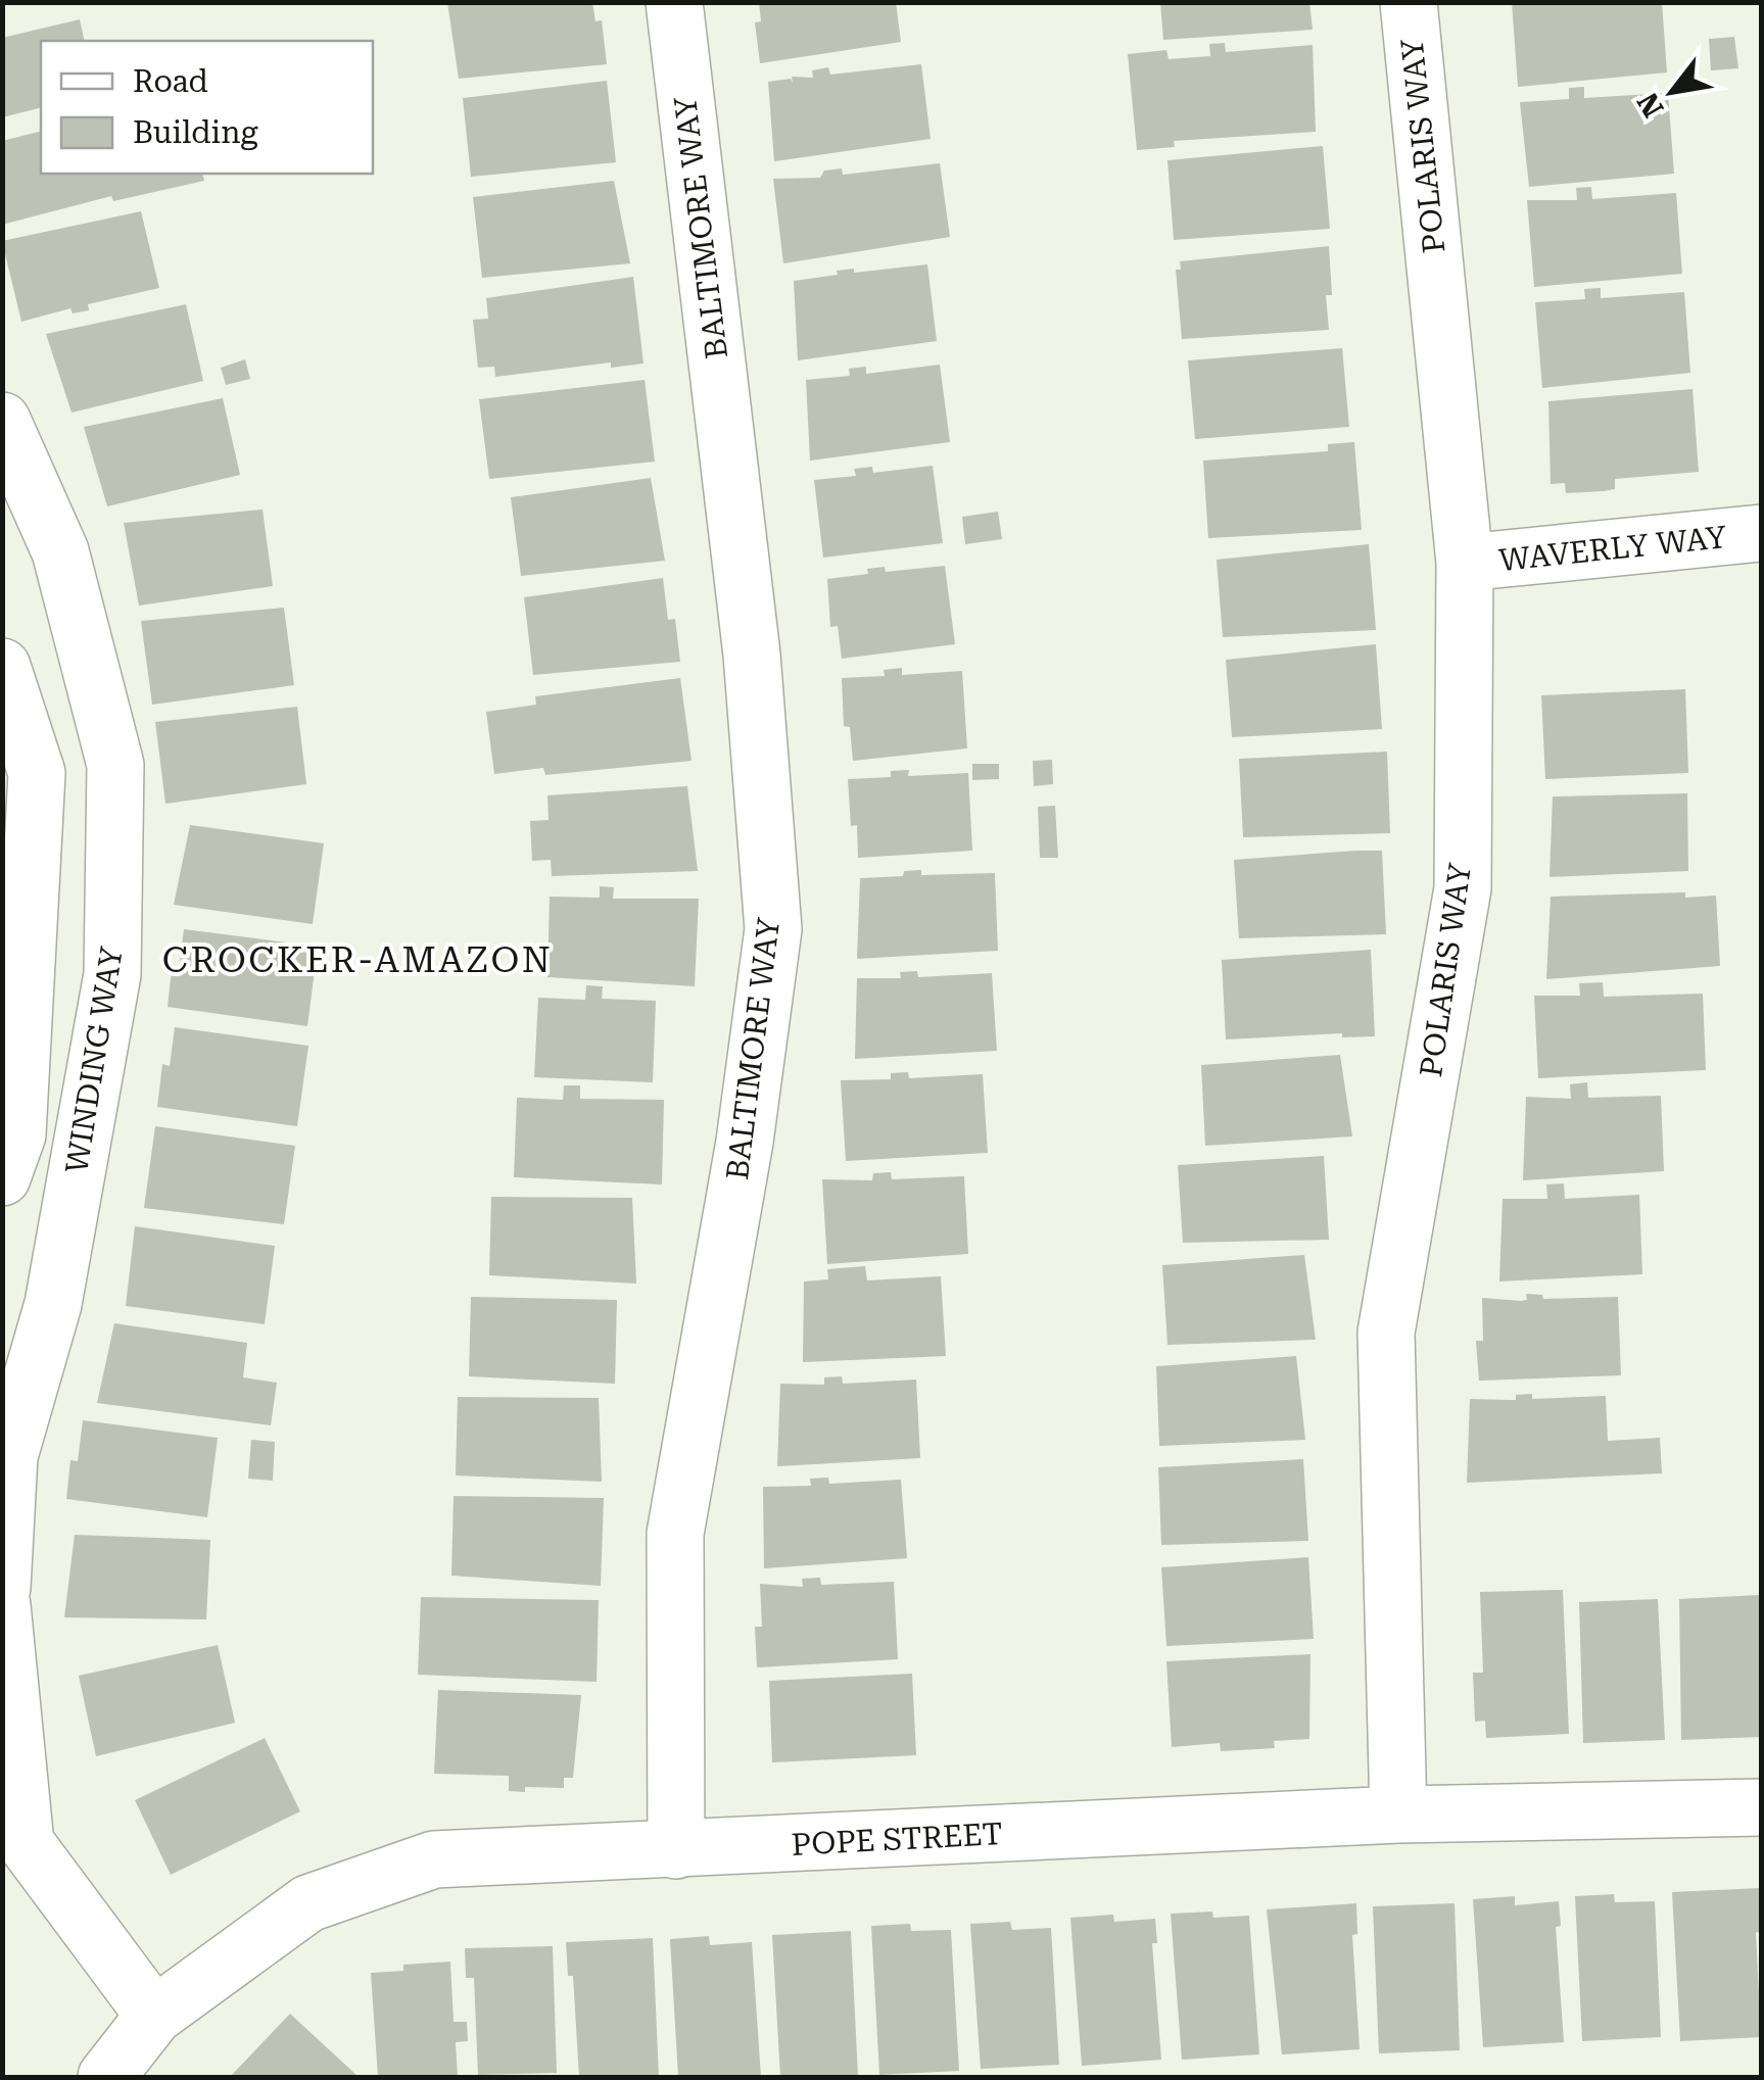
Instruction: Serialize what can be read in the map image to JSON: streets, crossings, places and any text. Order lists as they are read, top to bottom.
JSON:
{
  "streets": {
    "street": [
      "POLARIS WAY",
      "BALTIMORE WAY",
      "WAVERLY WAY",
      "WINDING WAY",
      "POPE STREET"
    ]
  },
  "crossings": [
    ["POLARIS WAY", "WAVERLY WAY"],
    ["POLARIS WAY", "POPE STREET"],
    ["BALTIMORE WAY", "POPE STREET"]
  ],
  "districts": ["CROCKER-AMAZON"],
  "legend": ["Road", "Building"],
  "north": "bottom left"
}
